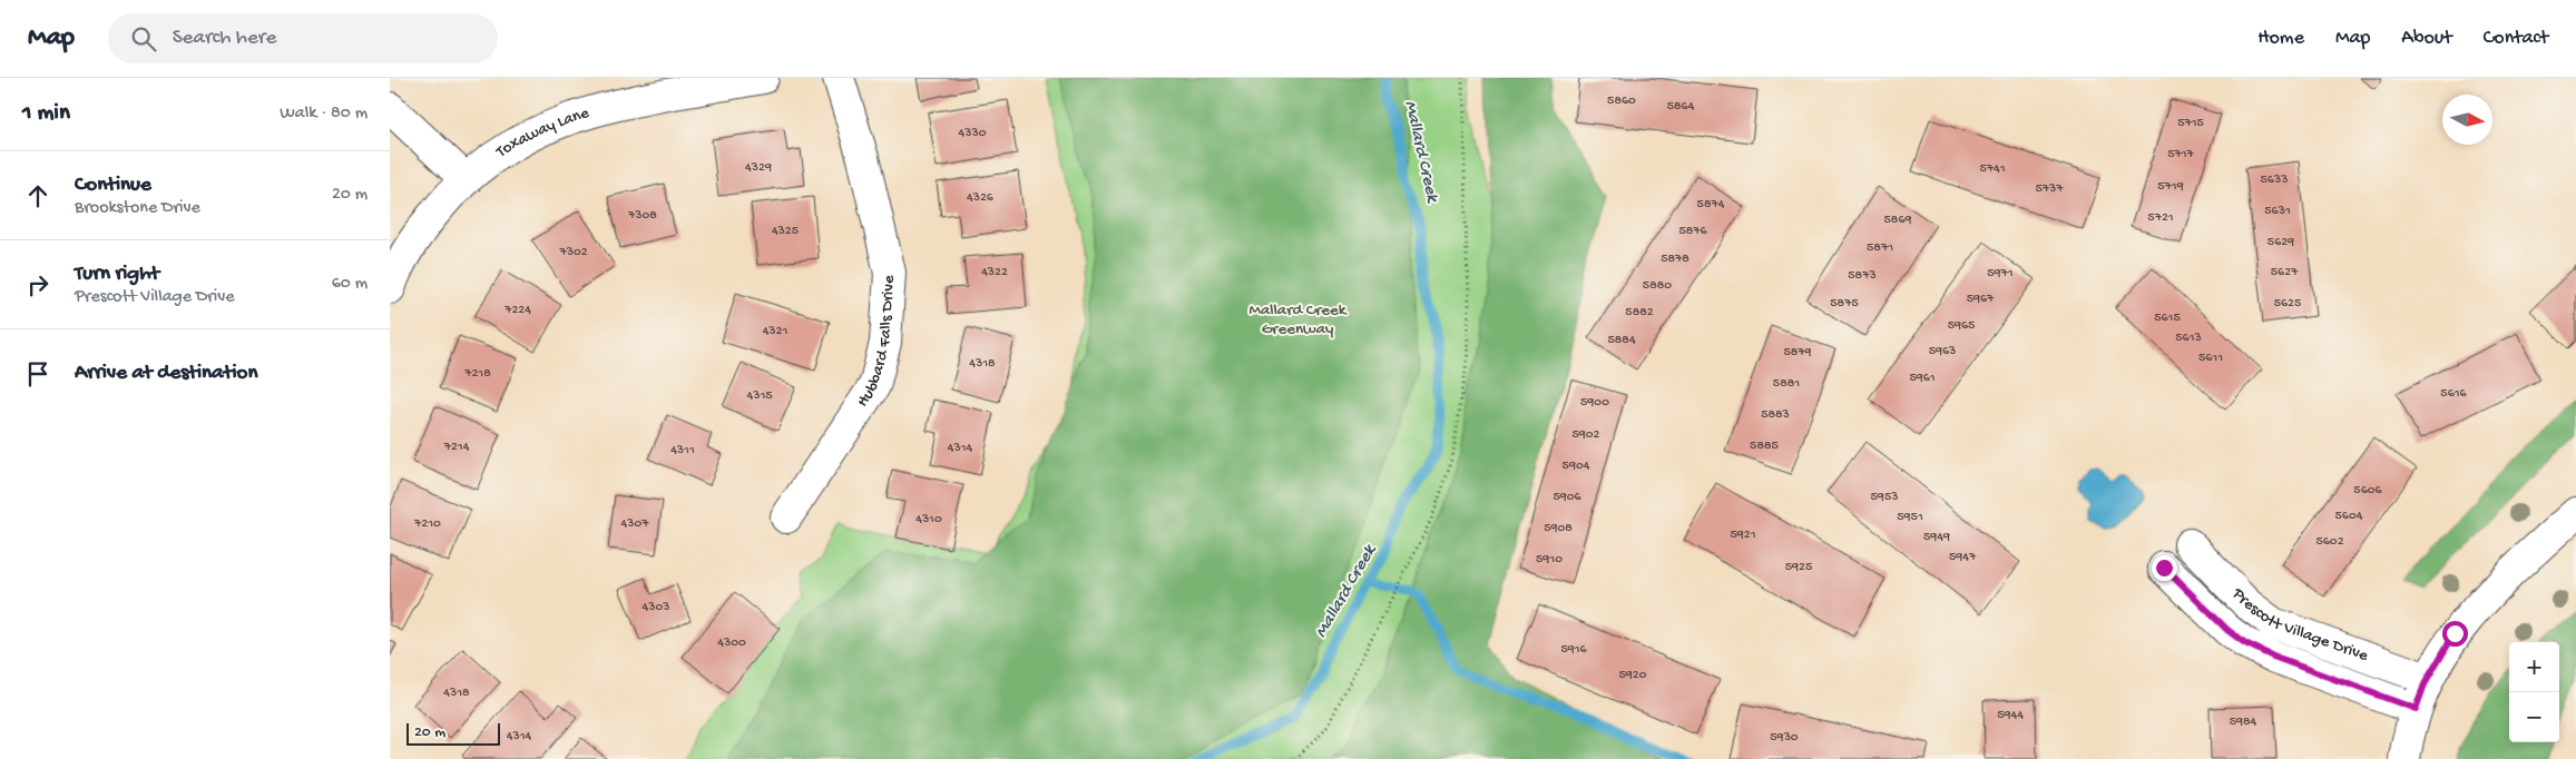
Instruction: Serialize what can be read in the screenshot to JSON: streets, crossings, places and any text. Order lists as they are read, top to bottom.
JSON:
{
  "streets": {
    "street": ["Toxaway Lane", "Hubbard Falls Drive", "Prescott Village Drive"]
  },
  "water": ["Mallard Creek"],
  "parks": ["Mallard Creek Greenway"],
  "house_numbers": [
    "5860",
    "5864",
    "5715",
    "4330",
    "5717",
    "4329",
    "5741",
    "5633",
    "5719",
    "5737",
    "4326",
    "5874",
    "5631",
    "7308",
    "5721",
    "5869",
    "4325",
    "5876",
    "5629",
    "5871",
    "7302",
    "5878",
    "4322",
    "5627",
    "5971",
    "5873",
    "5880",
    "5967",
    "5875",
    "5625",
    "7224",
    "5882",
    "5615",
    "5965",
    "4321",
    "5613",
    "5884",
    "5963",
    "5879",
    "5611",
    "4318",
    "7218",
    "5961",
    "5881",
    "5616",
    "4315",
    "5900",
    "5883",
    "5902",
    "5885",
    "7214",
    "4314",
    "4311",
    "5904",
    "5606",
    "5906",
    "5953",
    "5604",
    "5951",
    "4310",
    "7210",
    "4307",
    "5908",
    "5921",
    "5949",
    "5602",
    "5947",
    "5910",
    "5925",
    "4303",
    "4300",
    "5916",
    "5920",
    "4318",
    "5944",
    "5984",
    "4314",
    "5930"
  ],
  "scale_bar": "20 m",
  "north": "right",
  "page": {
    "header": "Map",
    "search": "Search here",
    "nav": [
      "Home",
      "Map",
      "About",
      "Contact"
    ],
    "heading": ["1 min", "Walk · 80 m"],
    "list": [
      ["Continue", "Brookstone Drive", "20 m"],
      ["Turn right", "Prescott Village Drive", "60 m"],
      "Arrive at destination"
    ],
    "map_buttons": ["+", "−"],
    "scale": "20 m"
  }
}
